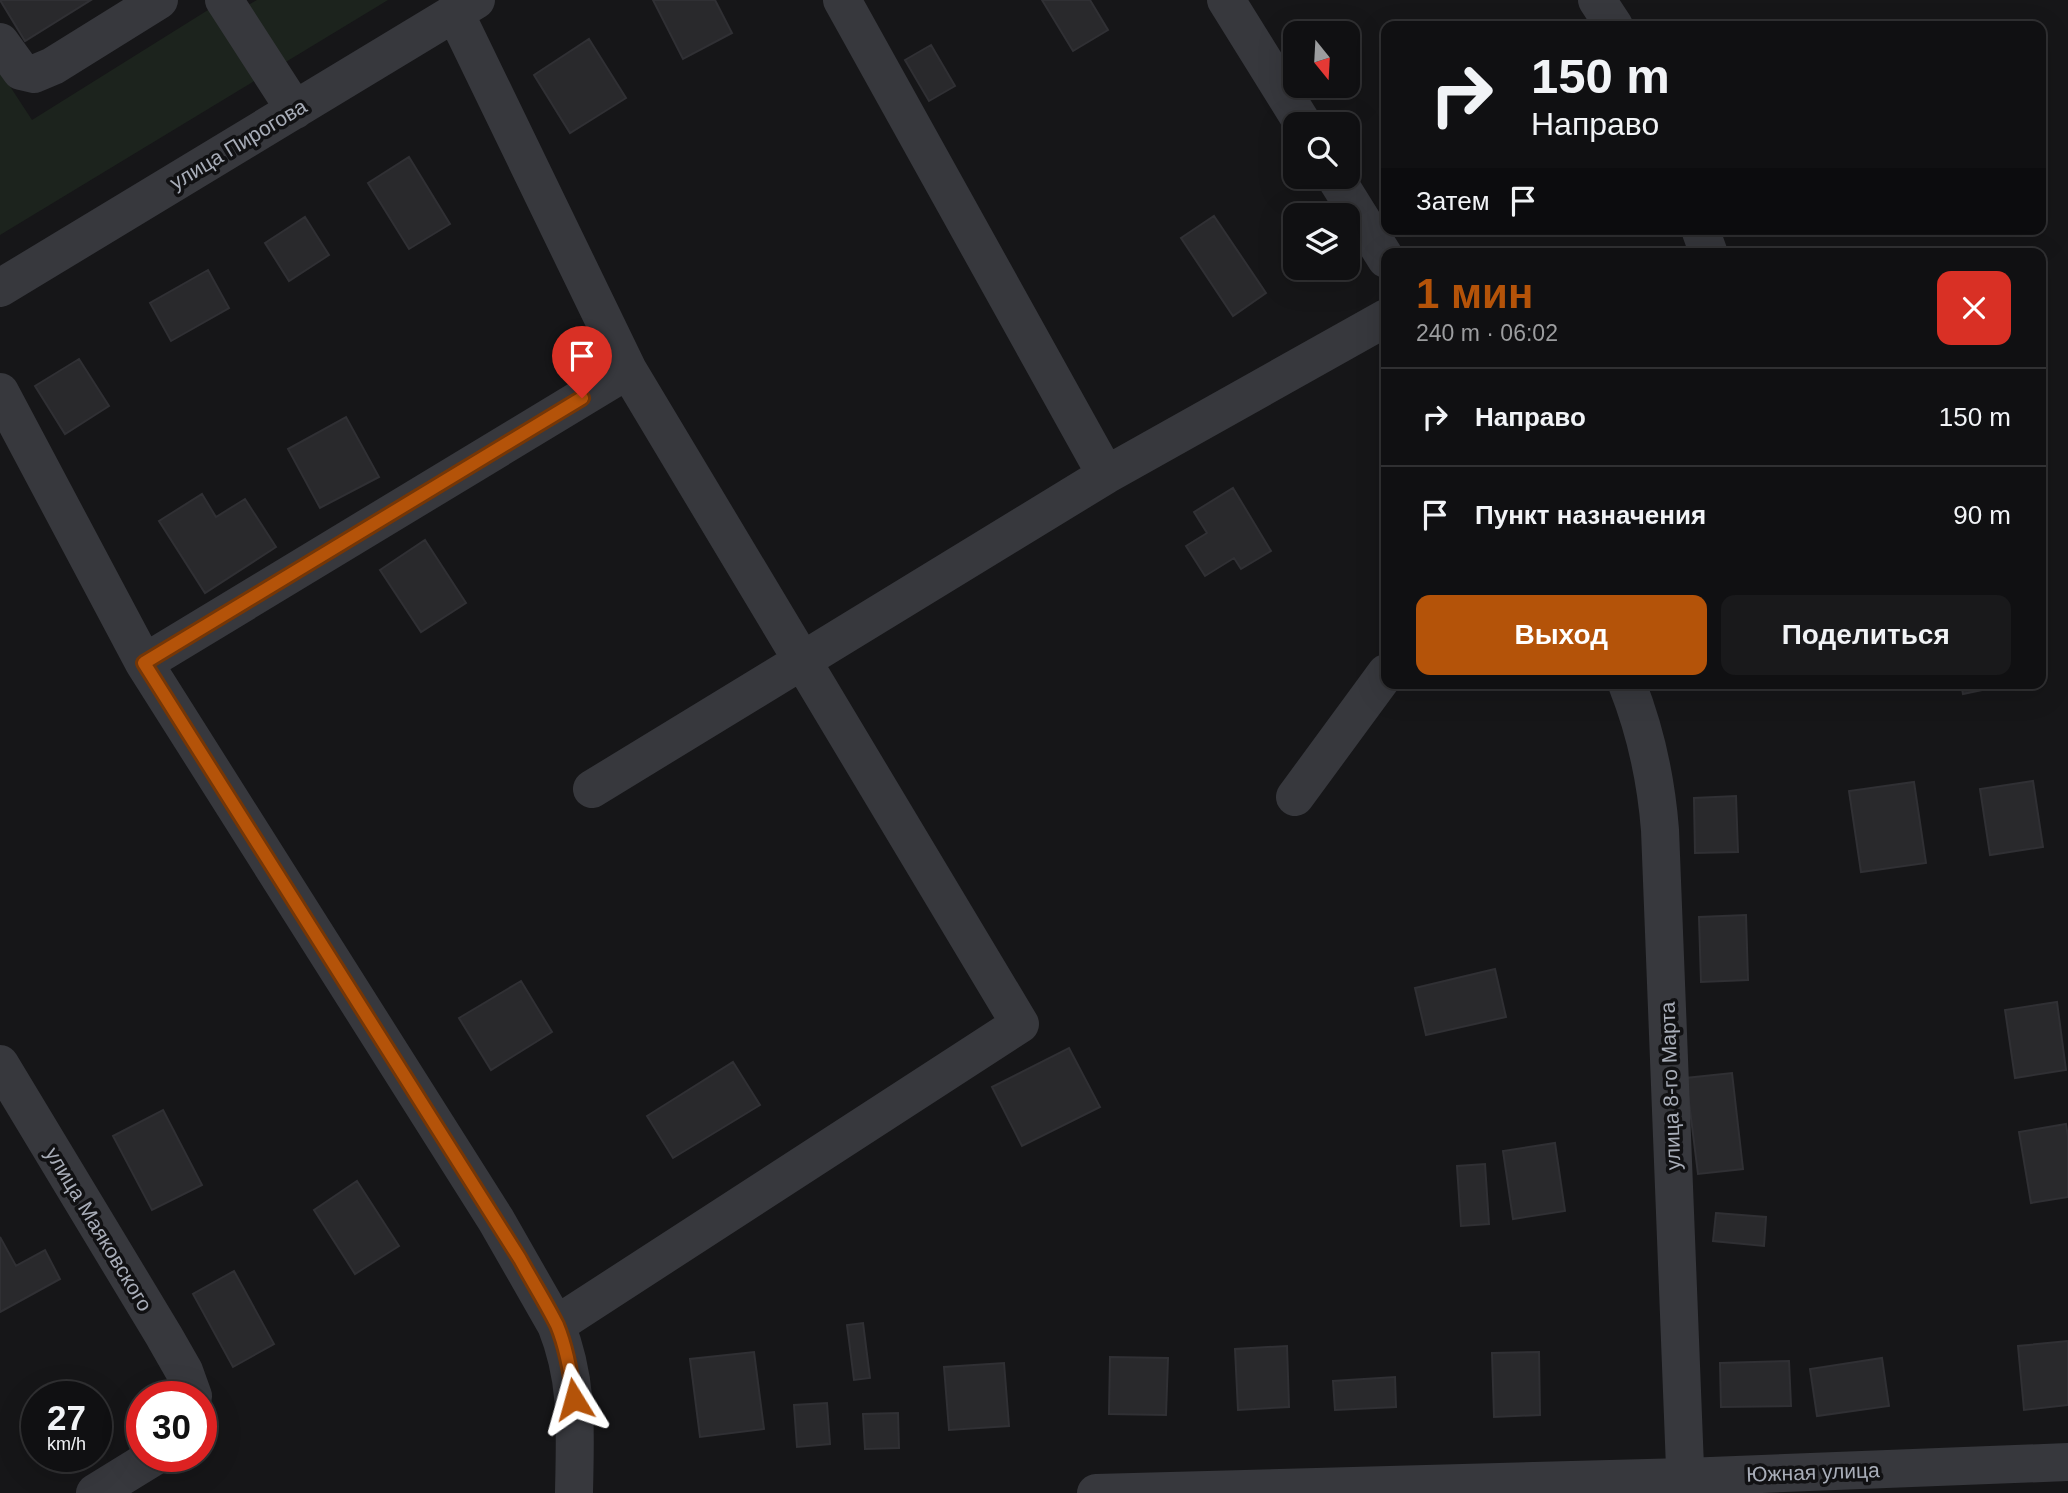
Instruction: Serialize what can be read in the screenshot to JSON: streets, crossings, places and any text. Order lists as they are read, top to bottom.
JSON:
{
  "streets": {
    "street": [
      "улица Пирогова",
      "улица 8-го Марта",
      "улица Маяковского",
      "Южная улица"
    ]
  },
  "crossings": [
    ["улица 8-го Марта", "Южная улица"]
  ],
  "north": "bottom",
  "page": {
    "turn": ["150 m", "Направо"],
    "then": "Затем",
    "heading": ["1 мин", "240 m · 06:02"],
    "list": [
      {
        "name": "Направо",
        "value": "150 m"
      },
      {
        "name": "Пункт назначения",
        "value": "90 m"
      }
    ],
    "buttons": ["Выход", "Поделиться"],
    "speed": "27 km/h",
    "limit": "30"
  }
}
